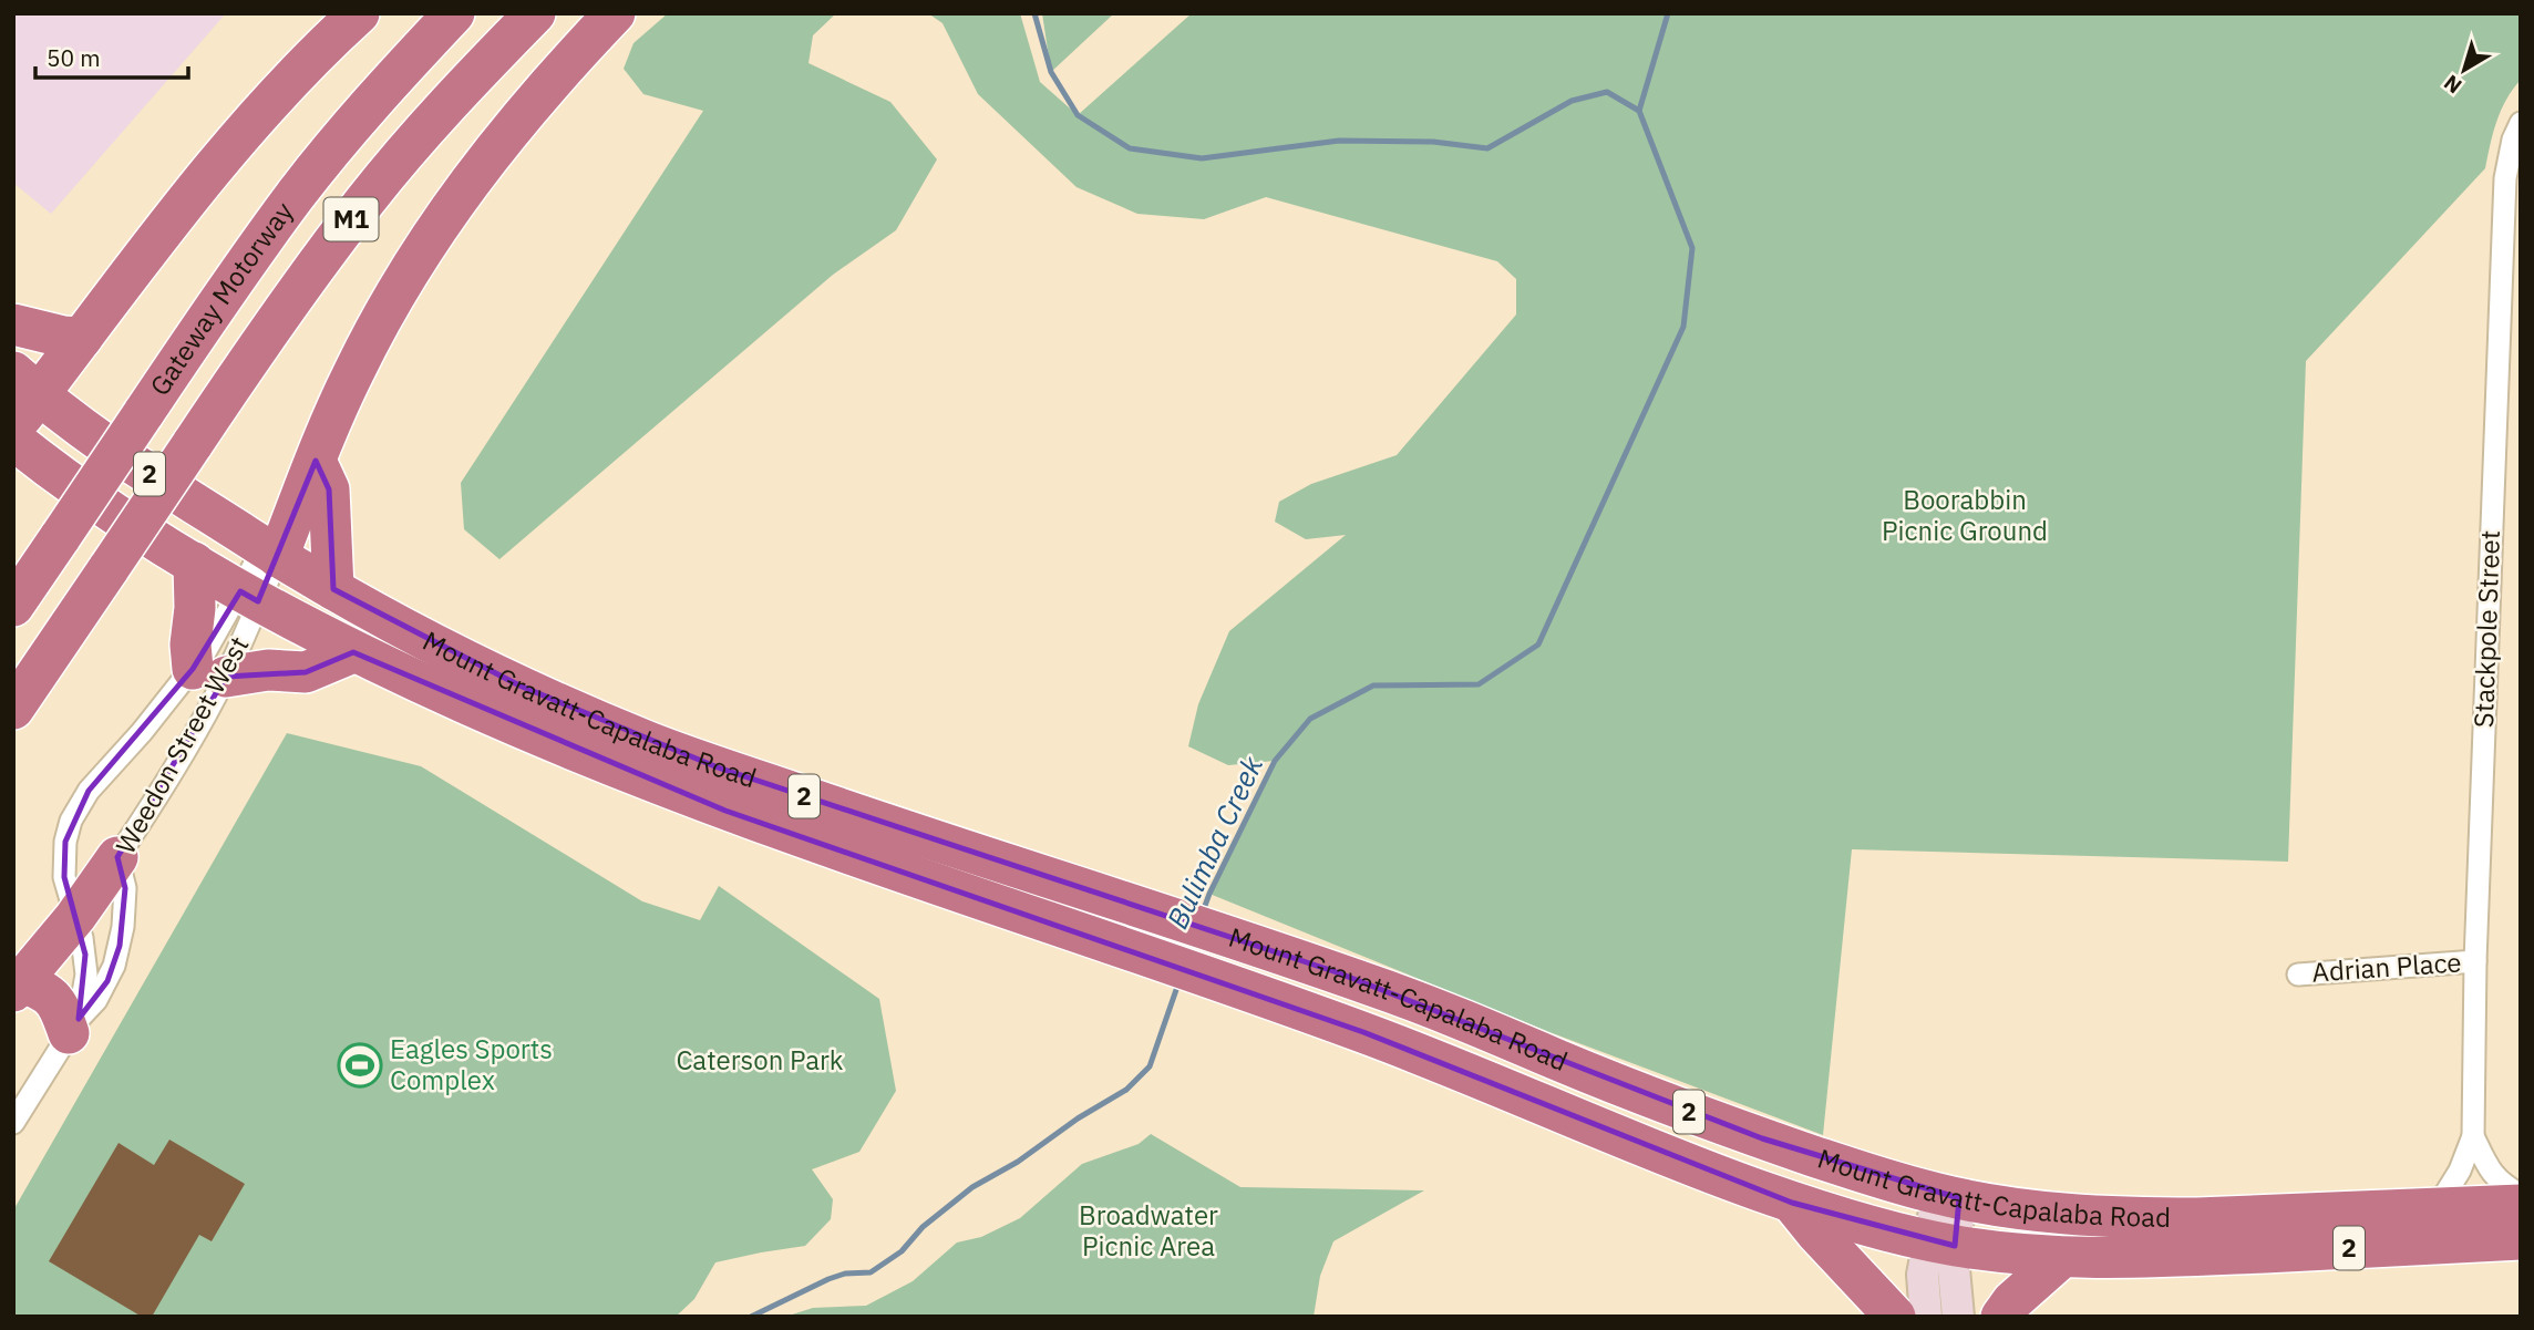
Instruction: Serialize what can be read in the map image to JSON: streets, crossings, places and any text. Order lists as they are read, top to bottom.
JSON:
{
  "streets": {
    "highway": [
      "M1",
      "Gateway Motorway",
      "2",
      "Mount Gravatt-Capalaba Road"
    ],
    "street": ["Stackpole Street", "Weedon Street West", "Adrian Place"]
  },
  "crossings": [
    ["Stackpole Street", "Mount Gravatt-Capalaba Road"],
    ["Stackpole Street", "Adrian Place"],
    ["Mount Gravatt-Capalaba Road", "Weedon Street West"]
  ],
  "water": ["Bulimba Creek"],
  "parks": ["Boorabbin Picnic Ground", "Caterson Park", "Broadwater Picnic Area"],
  "places": {
    "sports": ["Eagles Sports Complex"]
  },
  "scale_bar": "50 m",
  "north": "bottom left"
}
